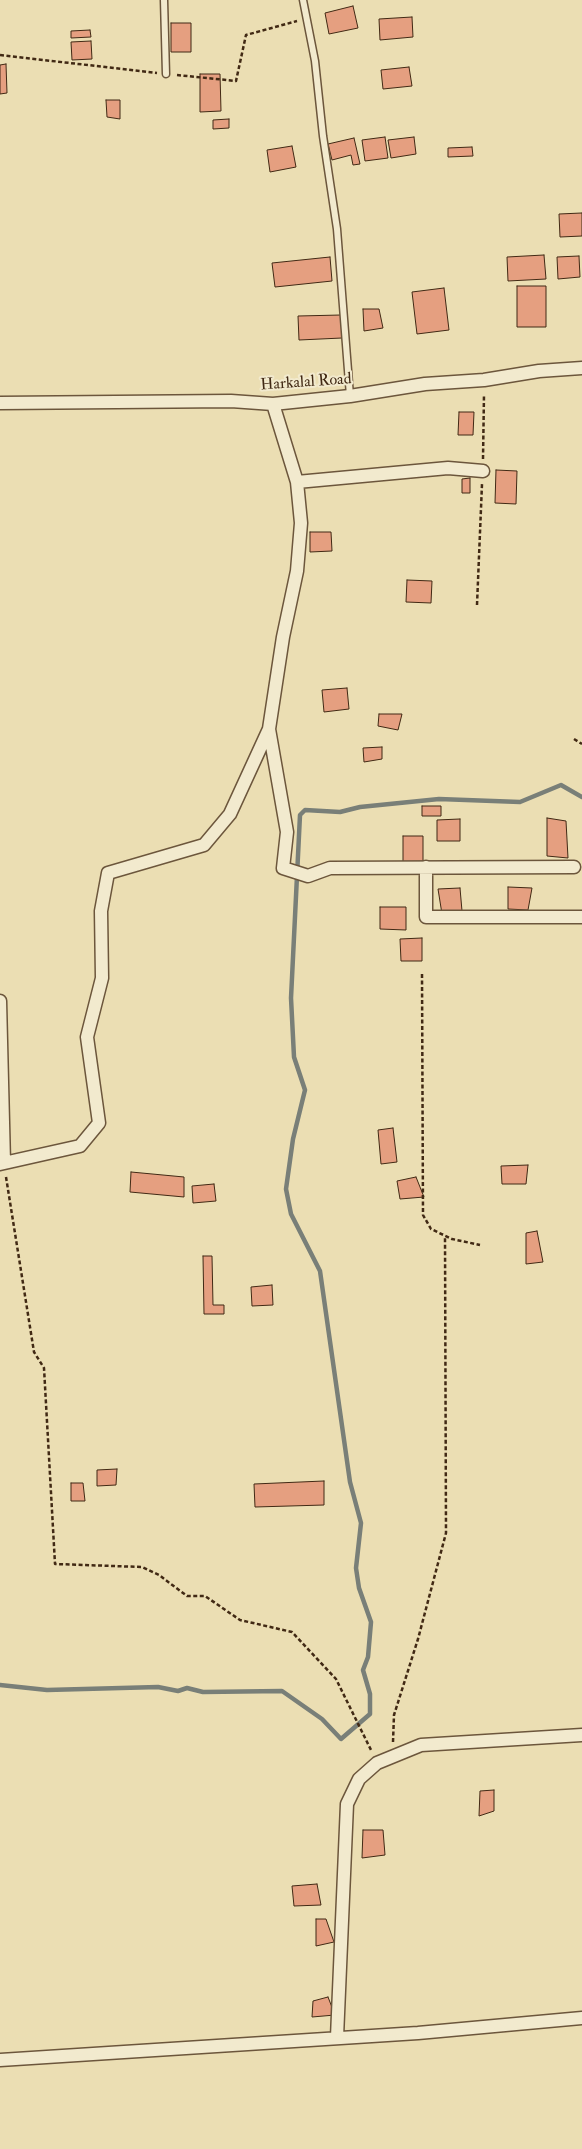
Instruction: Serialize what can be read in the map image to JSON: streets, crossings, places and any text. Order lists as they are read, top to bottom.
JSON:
{
  "streets": {
    "street": ["Harkalal Road"]
  }
}
